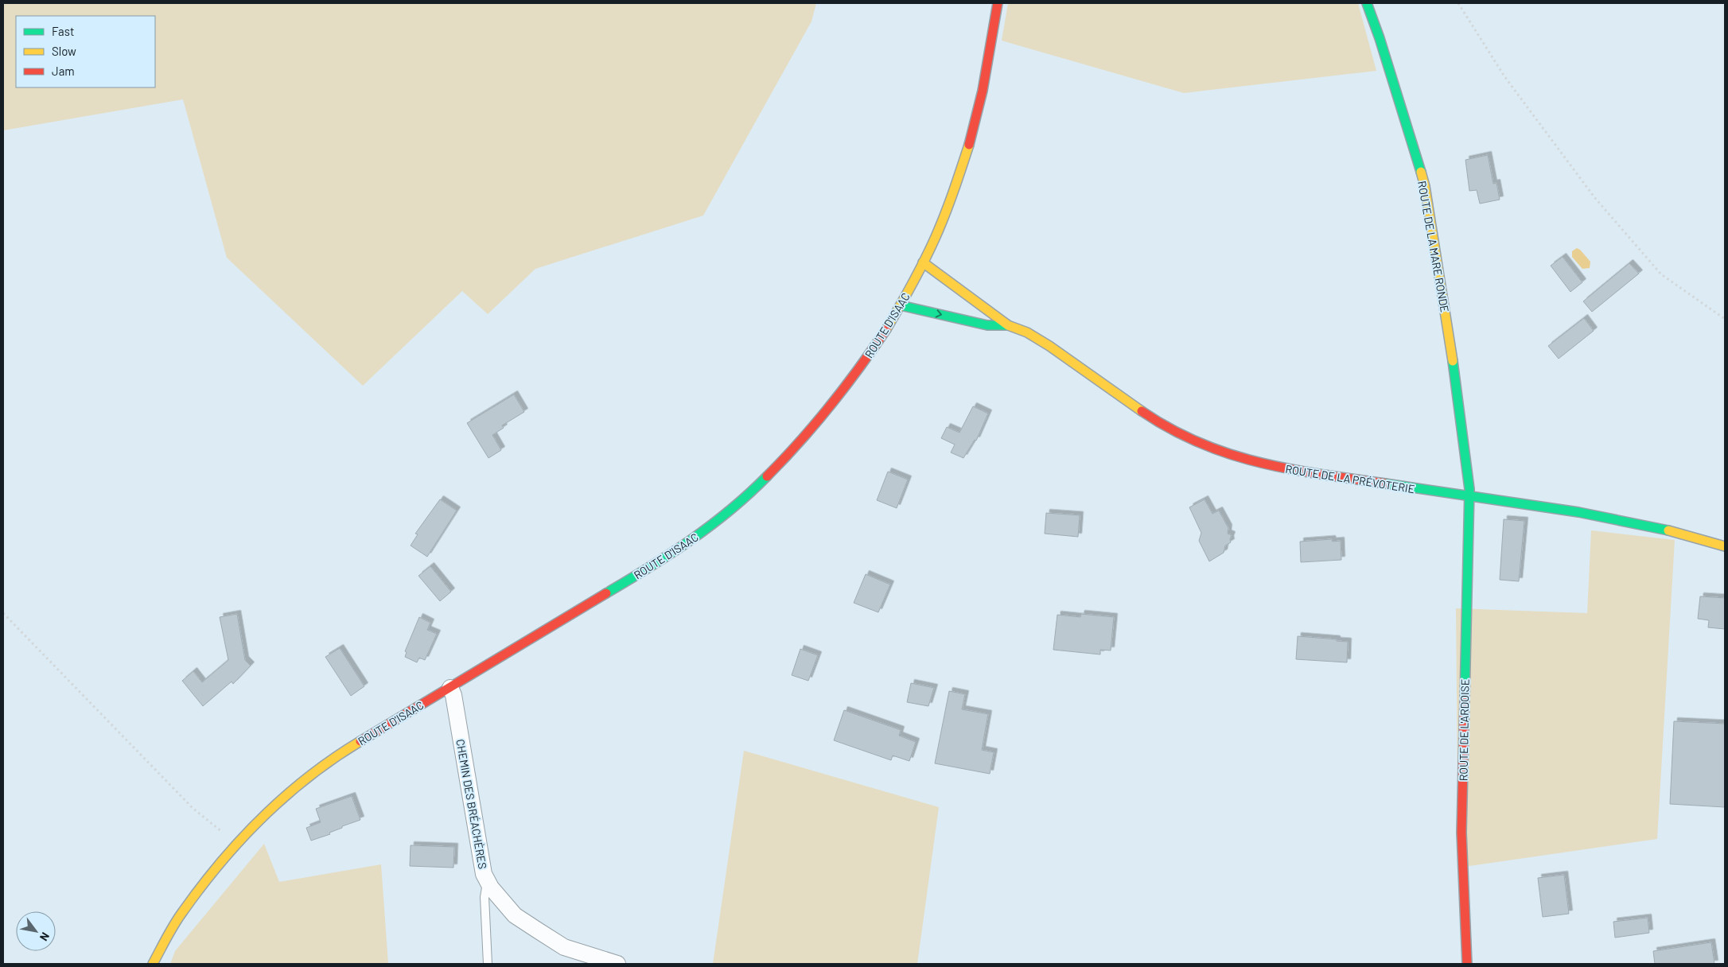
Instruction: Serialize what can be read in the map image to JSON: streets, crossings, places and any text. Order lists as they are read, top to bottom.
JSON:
{
  "streets": {
    "street": [
      "ROUTE DE LA MARE RONDE",
      "ROUTE D'ISAAC",
      "ROUTE DE LA PRÉVOTERIE",
      "ROUTE DE L'ARDOISE",
      "CHEMIN DES BRÉACHÈRES"
    ]
  },
  "crossings": [
    ["ROUTE DE LA MARE RONDE", "ROUTE DE LA PRÉVOTERIE"],
    ["ROUTE DE LA MARE RONDE", "ROUTE DE L'ARDOISE"],
    ["ROUTE D'ISAAC", "ROUTE DE LA PRÉVOTERIE"],
    ["ROUTE D'ISAAC", "CHEMIN DES BRÉACHÈRES"],
    ["ROUTE DE LA PRÉVOTERIE", "ROUTE DE L'ARDOISE"]
  ],
  "legend": ["Fast", "Slow", "Jam"],
  "north": "bottom right"
}
